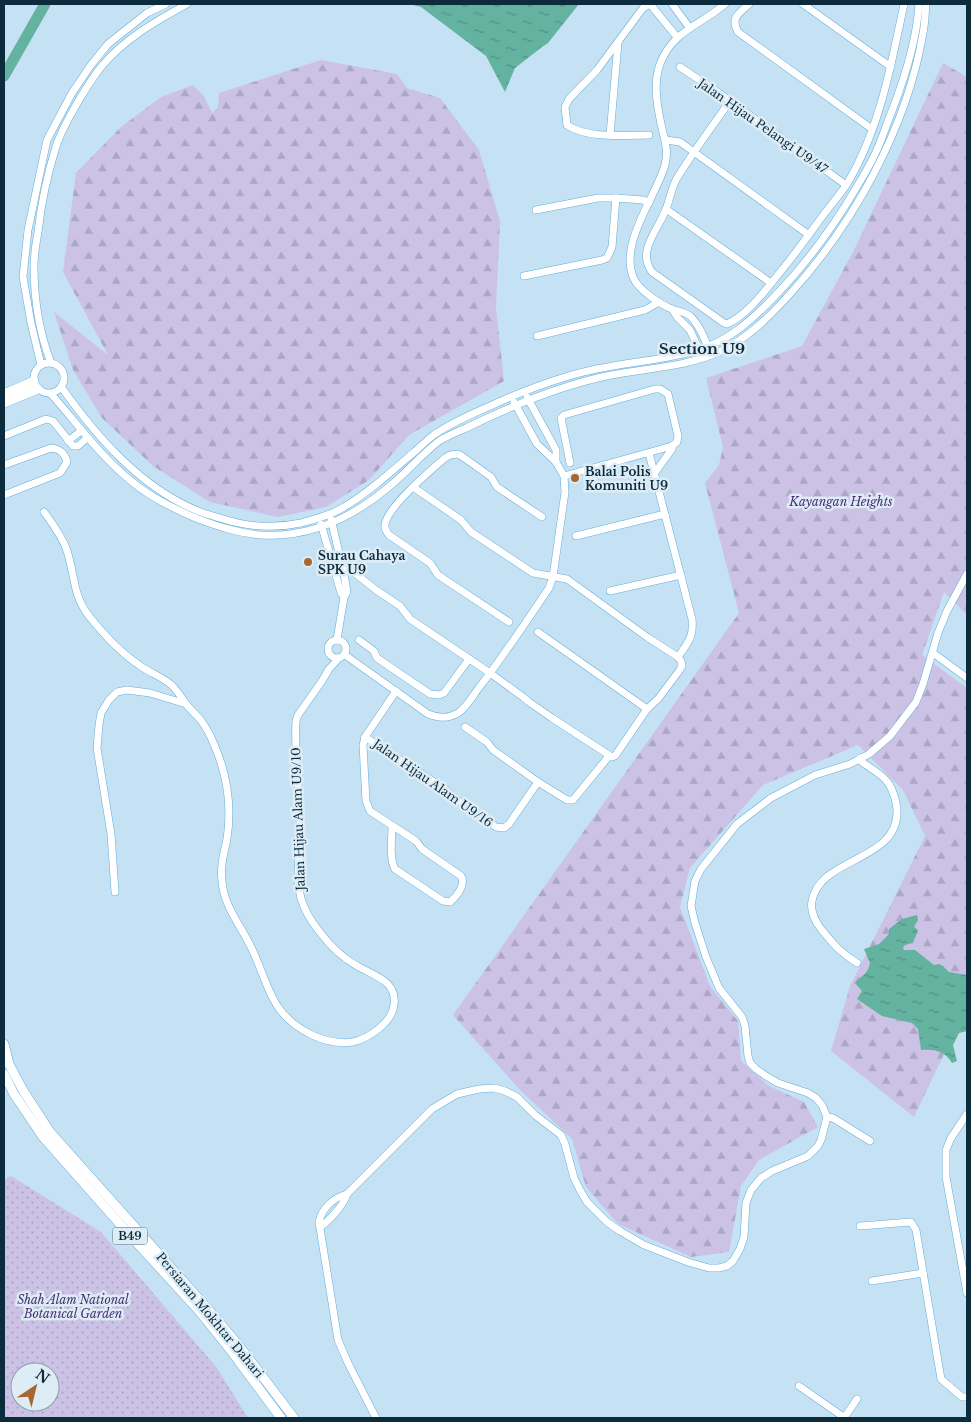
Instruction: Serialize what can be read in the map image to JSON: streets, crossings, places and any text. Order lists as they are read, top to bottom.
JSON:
{
  "streets": {
    "main road": ["B49", "Persiaran Mokhtar Dahari"],
    "street": ["Jalan Hijau Pelangi U9/47", "Jalan Hijau Alam U9/16", "Jalan Hijau Alam U9/10"]
  },
  "districts": ["Section U9"],
  "parks": ["Kayangan Heights", "Shah Alam National Botanical Garden"],
  "places": ["Balai Polis Komuniti U9", "Surau Cahaya SPK U9"],
  "north": "top right"
}
